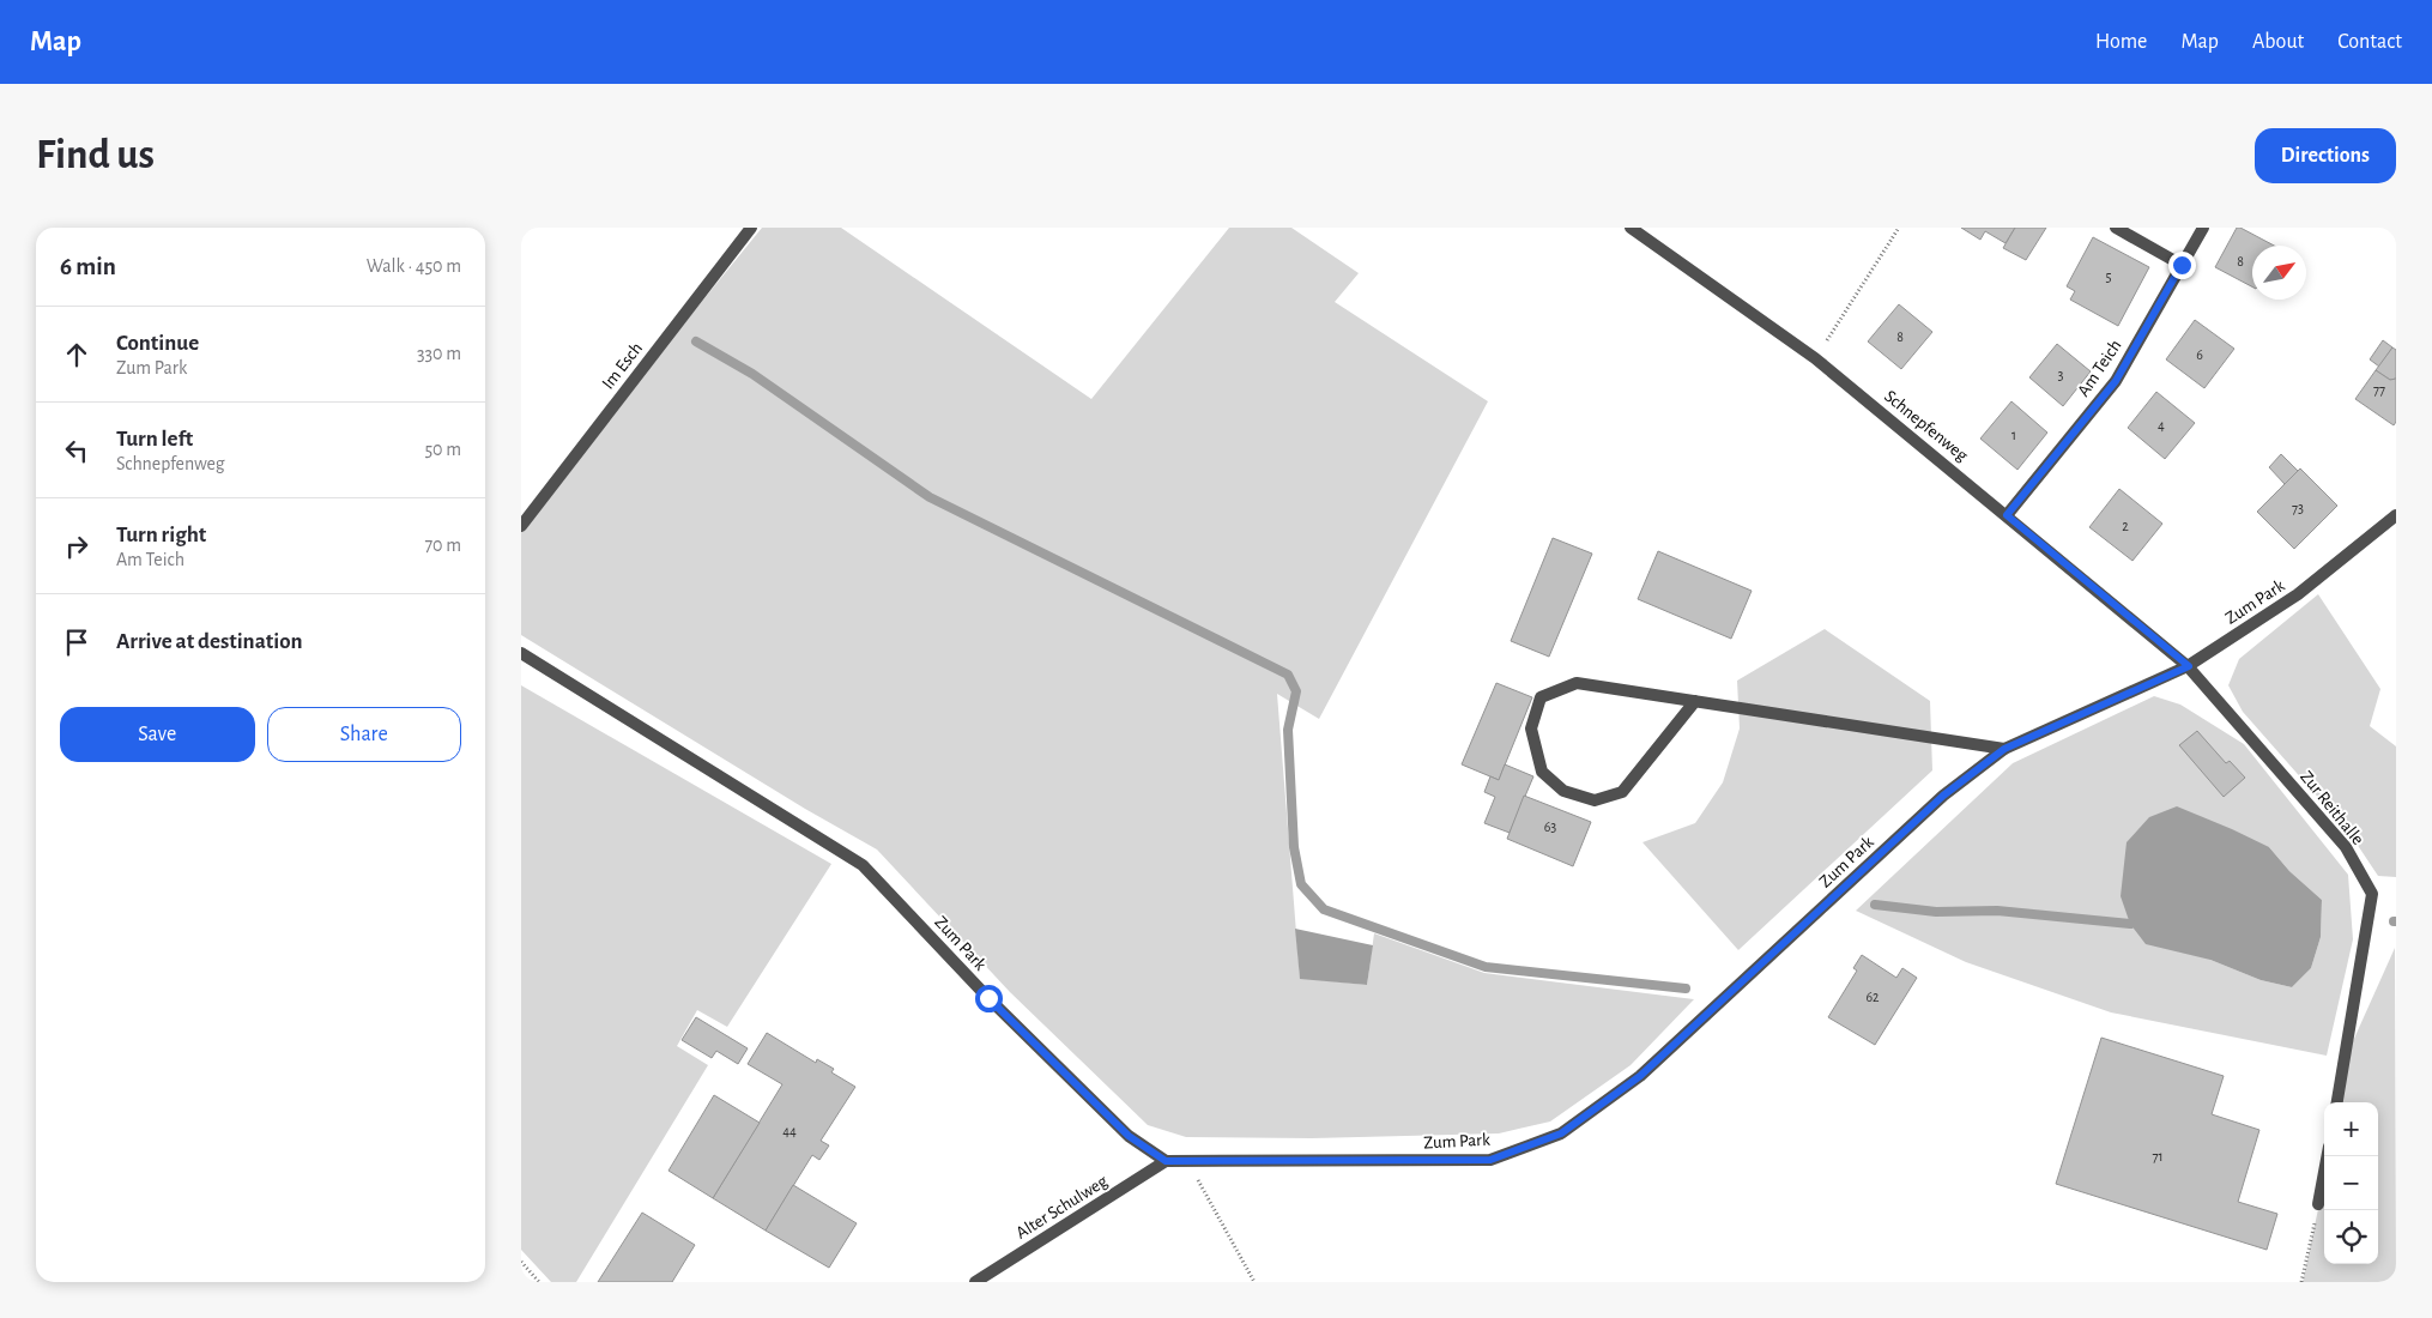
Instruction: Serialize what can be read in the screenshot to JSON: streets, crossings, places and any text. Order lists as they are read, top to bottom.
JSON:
{
  "streets": {
    "street": [
      "Im Esch",
      "Am Teich",
      "Schnepfenweg",
      "Zum Park",
      "Zur Reithalle",
      "Alter Schulweg"
    ]
  },
  "crossings": [
    ["Am Teich", "Schnepfenweg"],
    ["Schnepfenweg", "Zum Park"],
    ["Schnepfenweg", "Zur Reithalle"],
    ["Zum Park", "Zur Reithalle"],
    ["Zum Park", "Alter Schulweg"]
  ],
  "house_numbers": [
    "8",
    "5",
    "8",
    "6",
    "3",
    "77",
    "4",
    "1",
    "73",
    "2",
    "63",
    "62",
    "44",
    "71"
  ],
  "north": "top right",
  "page": {
    "header": "Map",
    "nav": [
      "Home",
      "Map",
      "About",
      "Contact"
    ],
    "buttons": [
      "Directions",
      ["Save", "Share"]
    ],
    "title": "Find us",
    "heading": ["6 min", "Walk · 450 m"],
    "list": [
      ["Continue", "Zum Park", "330 m"],
      ["Turn left", "Schnepfenweg", "50 m"],
      ["Turn right", "Am Teich", "70 m"],
      "Arrive at destination"
    ],
    "map_buttons": ["+", "−"]
  }
}
